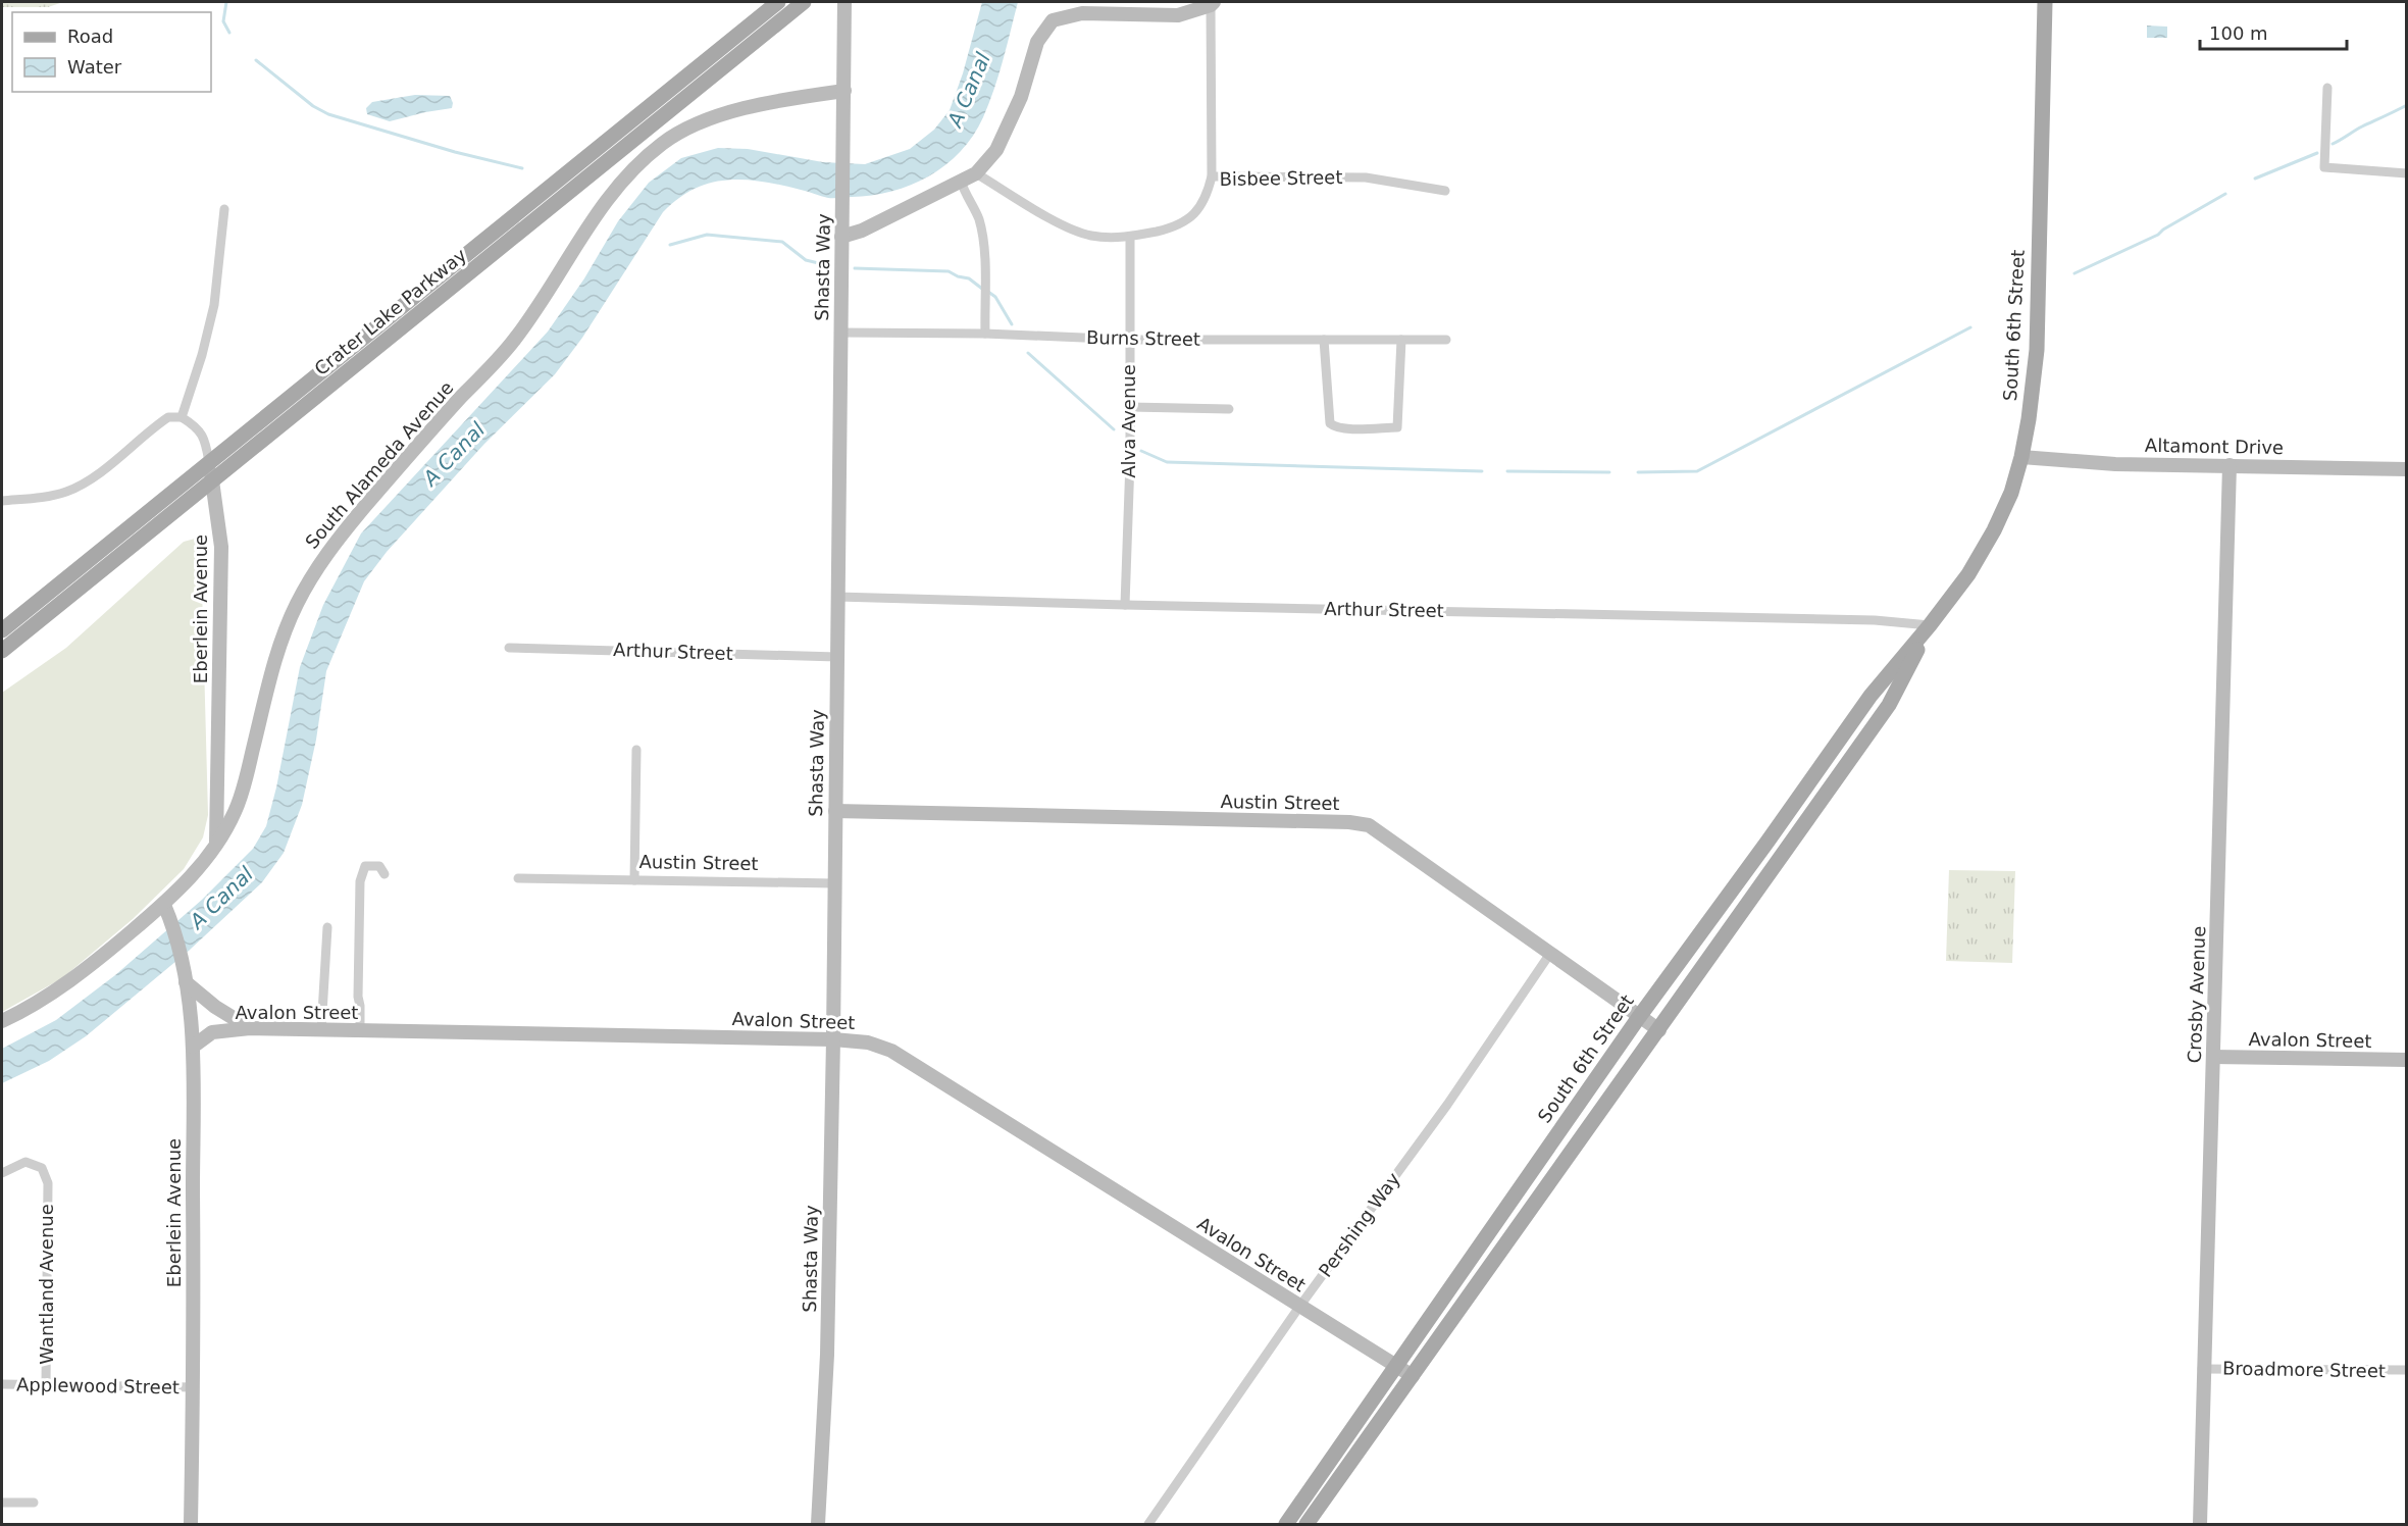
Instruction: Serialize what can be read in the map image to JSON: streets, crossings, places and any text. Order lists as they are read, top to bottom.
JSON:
{
  "streets": {
    "main road": ["Crater Lake Parkway", "South 6th Street"],
    "street": [
      "Bisbee Street",
      "Shasta Way",
      "Burns Street",
      "Alva Avenue",
      "Altamont Drive",
      "South Alameda Avenue",
      "Eberlein Avenue",
      "Arthur Street",
      "Austin Street",
      "Crosby Avenue",
      "Avalon Street",
      "Pershing Way",
      "Wantland Avenue",
      "Broadmore Street",
      "Applewood Street"
    ]
  },
  "crossings": [
    ["Bisbee Street", "Alva Avenue"],
    ["Shasta Way", "Burns Street"],
    ["Shasta Way", "South Alameda Avenue"],
    ["Shasta Way", "Arthur Street"],
    ["Shasta Way", "Austin Street"],
    ["Shasta Way", "Avalon Street"],
    ["Crater Lake Parkway", "Eberlein Avenue"],
    ["South 6th Street", "Altamont Drive"],
    ["South 6th Street", "Arthur Street"],
    ["South 6th Street", "Austin Street"],
    ["South 6th Street", "Avalon Street"],
    ["Burns Street", "Alva Avenue"],
    ["Alva Avenue", "Arthur Street"],
    ["Altamont Drive", "Crosby Avenue"],
    ["South Alameda Avenue", "Eberlein Avenue"],
    ["Eberlein Avenue", "Avalon Street"],
    ["Eberlein Avenue", "Applewood Street"],
    ["Austin Street", "Pershing Way"],
    ["Crosby Avenue", "Avalon Street"],
    ["Crosby Avenue", "Broadmore Street"],
    ["Avalon Street", "Pershing Way"],
    ["Wantland Avenue", "Applewood Street"]
  ],
  "water": ["A Canal"],
  "legend": ["Road", "Water"],
  "scale_bar": "100 m"
}
